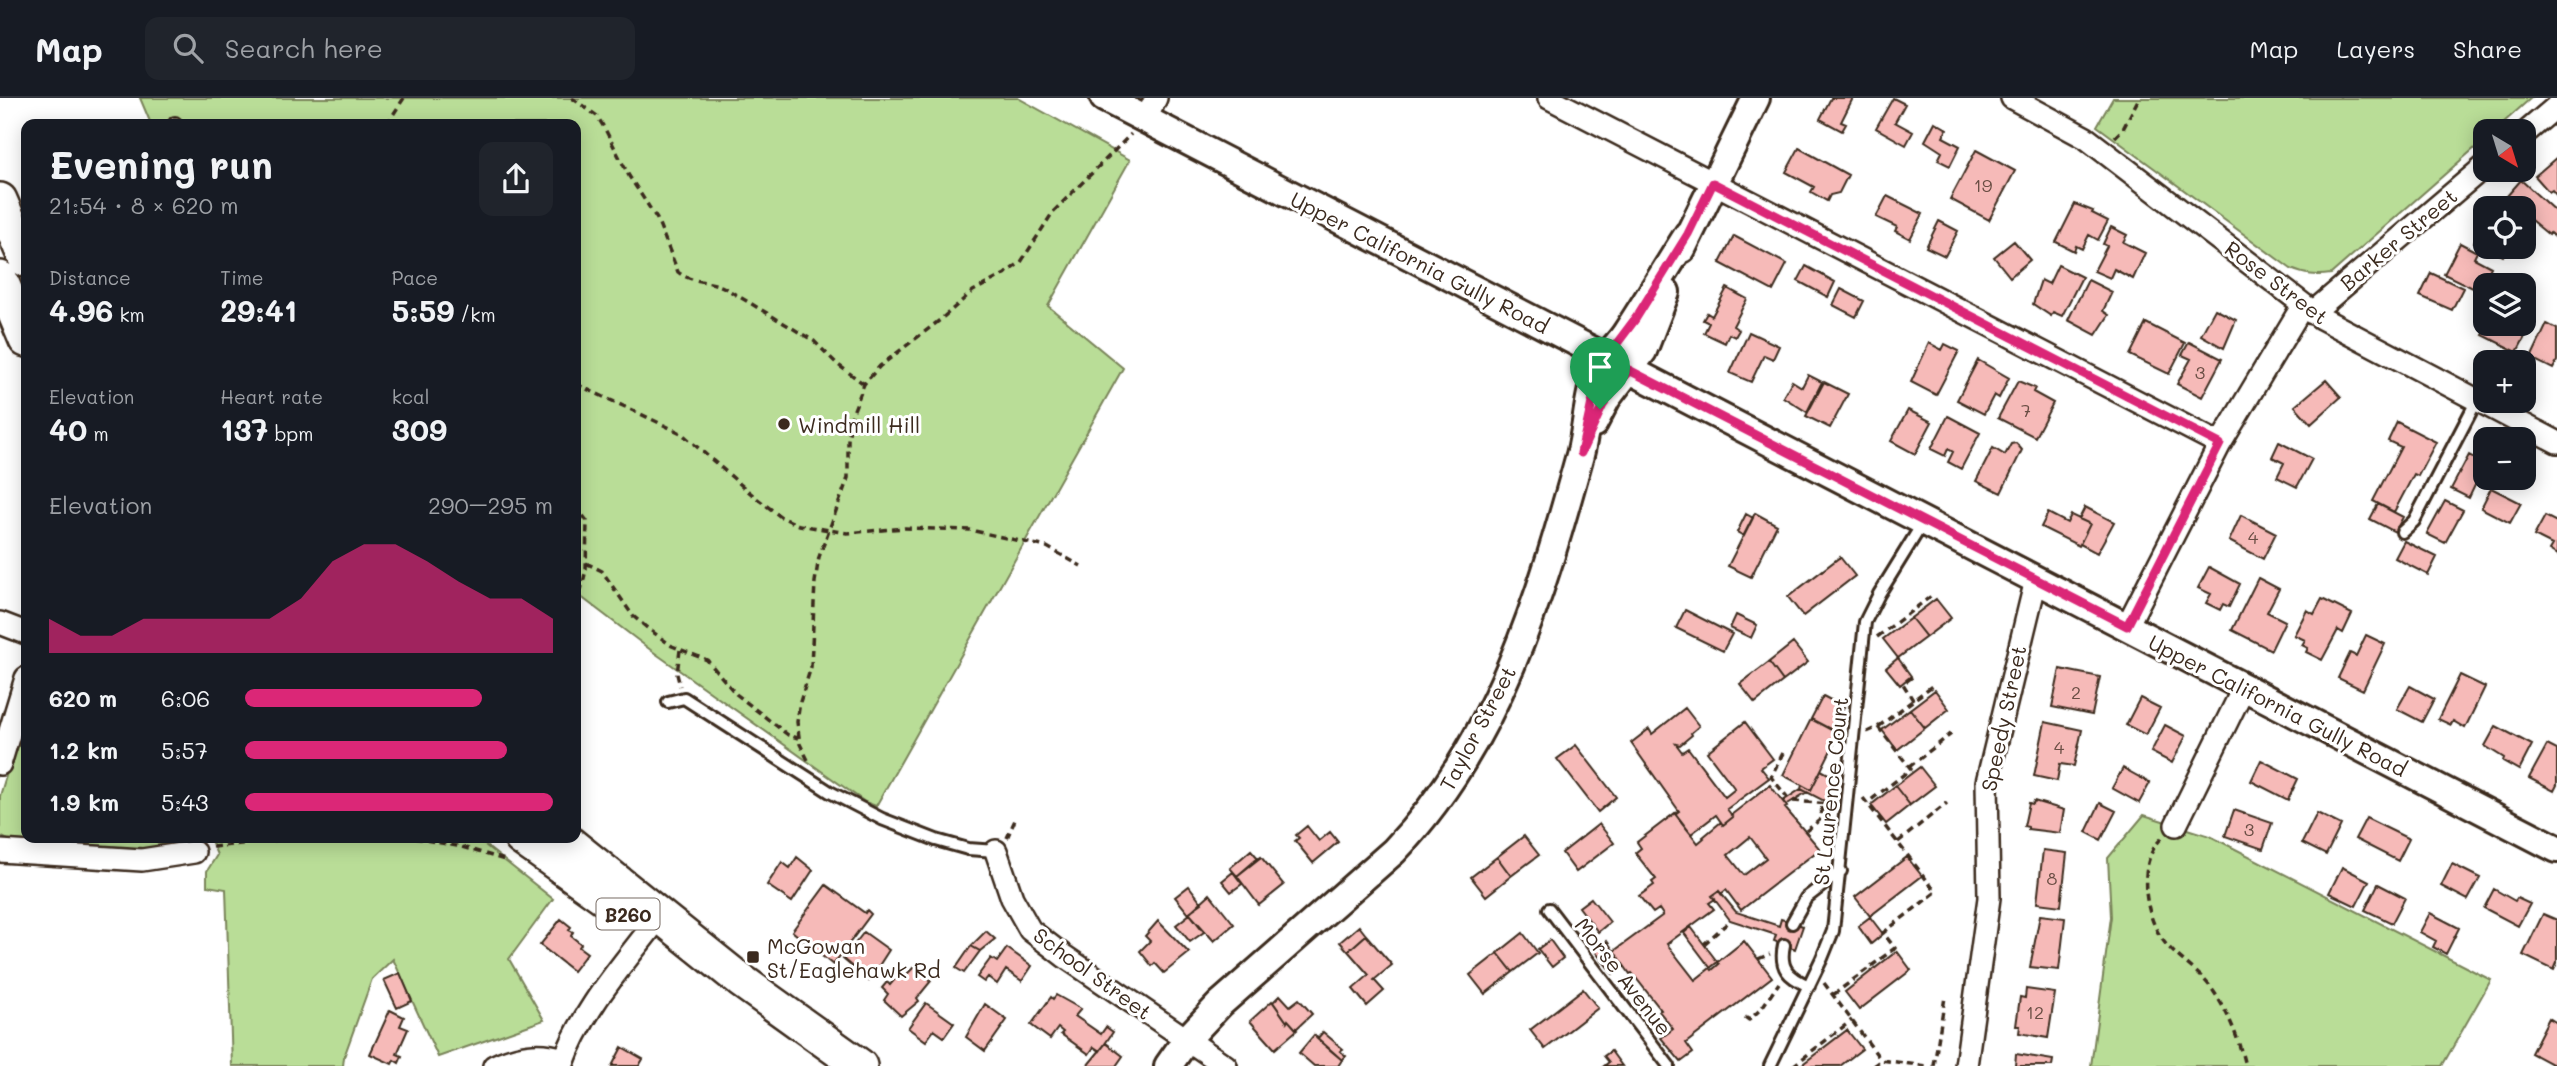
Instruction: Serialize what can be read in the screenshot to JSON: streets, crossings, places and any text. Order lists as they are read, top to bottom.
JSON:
{
  "streets": {
    "main road": ["B260"],
    "street": [
      "Barker Street",
      "Upper California Gully Road",
      "Rose Street",
      "Speedy Street",
      "Taylor Street",
      "School Street"
    ],
    "lane": ["St Laurence Court", "Morse Avenue"]
  },
  "crossings": [
    ["Barker Street", "Upper California Gully Road"],
    ["Barker Street", "Rose Street"],
    ["Upper California Gully Road", "Speedy Street"],
    ["Upper California Gully Road", "Taylor Street"],
    ["Upper California Gully Road", "St Laurence Court"],
    ["Taylor Street", "School Street"]
  ],
  "places": {
    "other": ["Windmill Hill"],
    "transit": ["McGowan St/Eaglehawk Rd"]
  },
  "house_numbers": [
    "19",
    "3",
    "7",
    "4",
    "2",
    "4",
    "3",
    "8",
    "12"
  ],
  "north": "bottom right",
  "page": {
    "header": "Map",
    "search": "Search here",
    "nav": ["Map", "Layers", "Share"],
    "map_buttons": ["+", "−"],
    "heading": ["Evening run", "21:54 · 8 × 620 m"],
    "stats": [
      ["Distance", "4.96 km"],
      ["Time", "29:41"],
      ["Pace", "5:59 /km"],
      ["Elevation", "40 m"],
      ["Heart rate", "137 bpm"],
      ["kcal", "309"]
    ],
    "chart": ["Elevation", "290–295 m"],
    "list": [
      {
        "name": "620 m",
        "note": "6:06"
      },
      {
        "name": "1.2 km",
        "note": "5:57"
      },
      {
        "name": "1.9 km",
        "note": "5:43"
      }
    ]
  }
}
